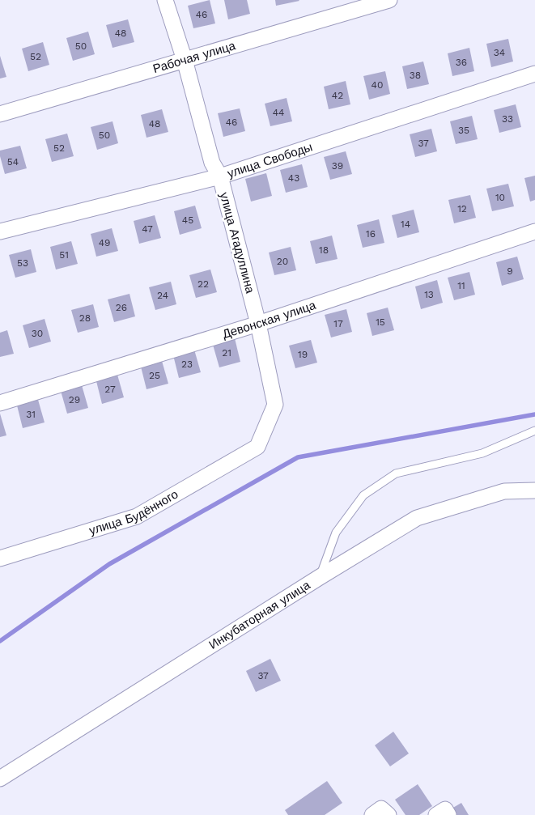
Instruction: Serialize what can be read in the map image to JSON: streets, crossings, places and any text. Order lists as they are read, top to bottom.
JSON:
{
  "streets": {
    "street": [
      "Рабочая улица",
      "улица Свободы",
      "улица Агадуллина",
      "Девонская улица",
      "улица Будённого",
      "Инкубаторная улица"
    ]
  },
  "crossings": [
    ["Рабочая улица", "улица Агадуллина"],
    ["улица Свободы", "улица Агадуллина"],
    ["улица Агадуллина", "Девонская улица"],
    ["улица Агадуллина", "улица Будённого"]
  ],
  "house_numbers": [
    "46",
    "48",
    "50",
    "34",
    "52",
    "36",
    "38",
    "40",
    "42",
    "44",
    "33",
    "46",
    "48",
    "35",
    "50",
    "37",
    "52",
    "54",
    "39",
    "43",
    "10",
    "12",
    "45",
    "14",
    "47",
    "16",
    "49",
    "18",
    "51",
    "20",
    "53",
    "9",
    "22",
    "11",
    "13",
    "24",
    "26",
    "28",
    "15",
    "17",
    "30",
    "21",
    "19",
    "23",
    "25",
    "27",
    "29",
    "31",
    "37"
  ]
}
